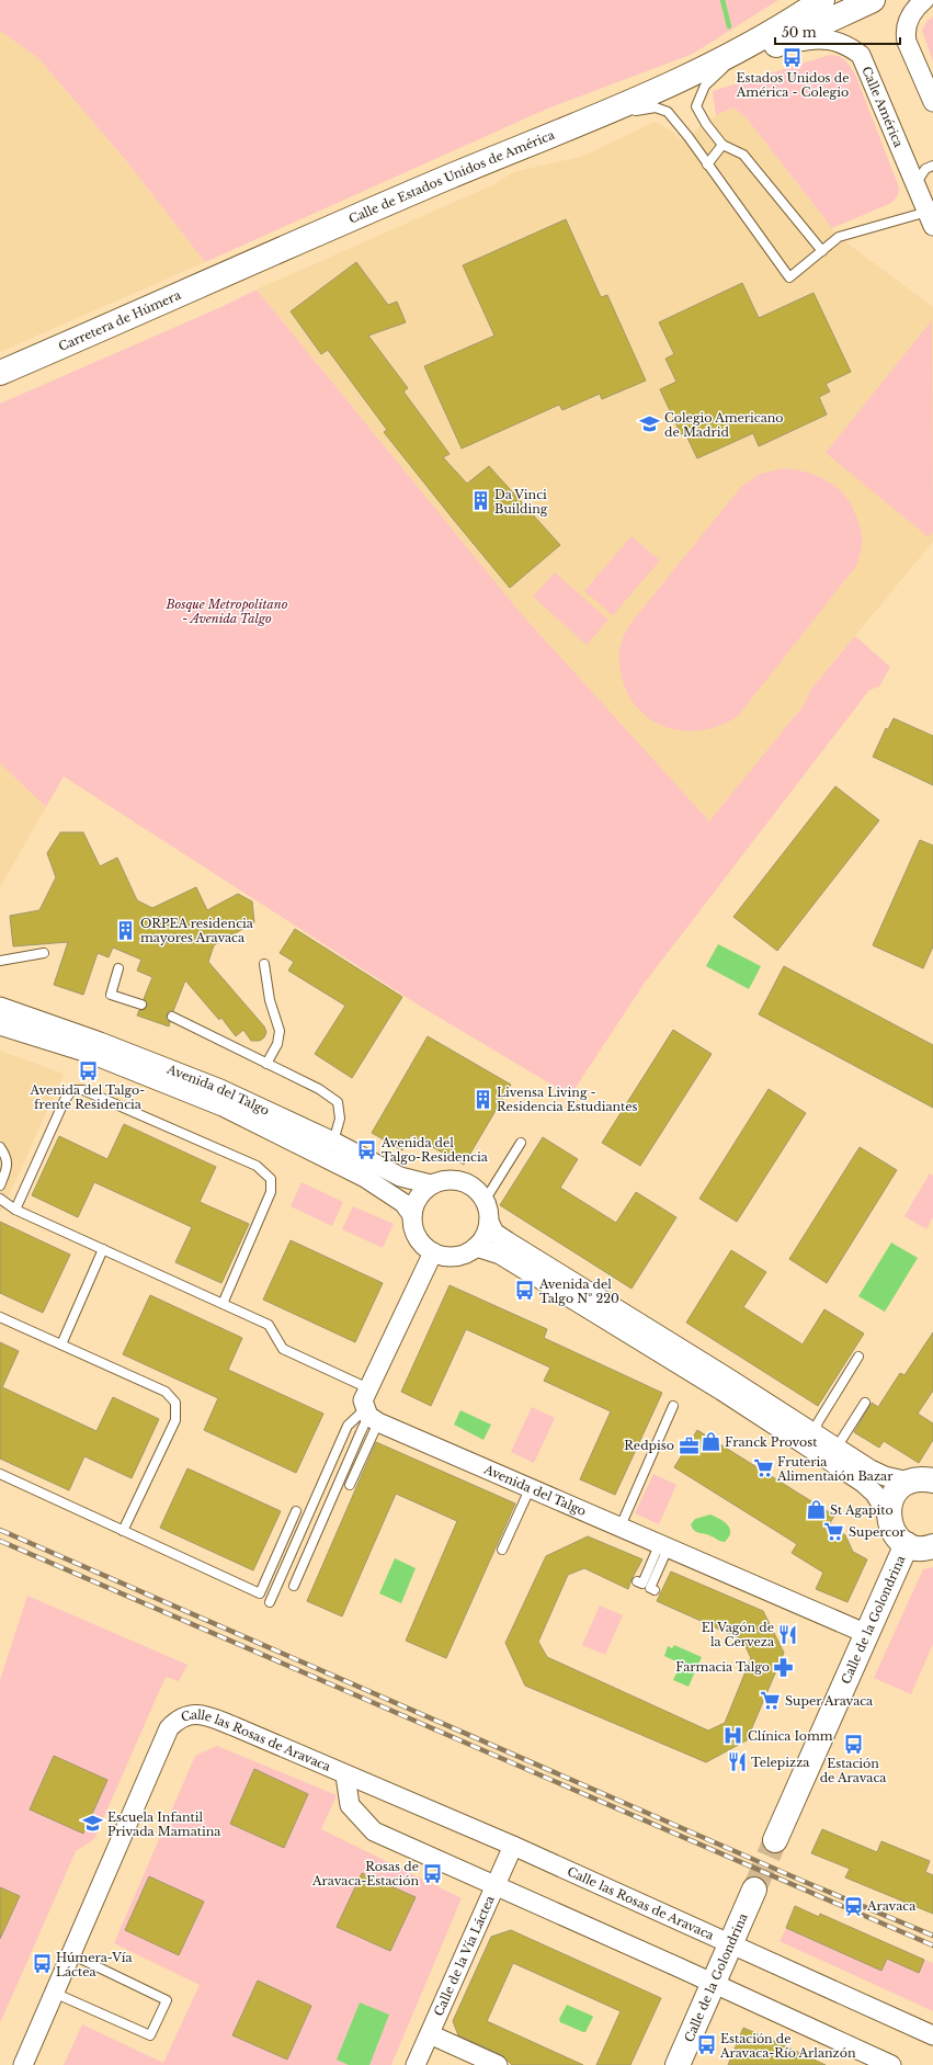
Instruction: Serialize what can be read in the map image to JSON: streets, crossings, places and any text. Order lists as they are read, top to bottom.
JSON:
{
  "streets": {
    "main road": ["Calle de Estados Unidos de América", "Carretera de Húmera", "Calle de la Golondrina"],
    "street": [
      "Calle América",
      "Avenida del Talgo",
      "Calle las Rosas de Aravaca",
      "Calle de la Vía Láctea"
    ]
  },
  "crossings": [
    ["Calle América", "Calle de Estados Unidos de América"],
    ["Calle de Estados Unidos de América", "Carretera de Húmera"],
    ["Avenida del Talgo", "Calle de la Golondrina"],
    ["Calle de la Golondrina", "Calle las Rosas de Aravaca"],
    ["Calle las Rosas de Aravaca", "Calle de la Vía Láctea"]
  ],
  "parks": ["Bosque Metropolitano - Avenida Talgo"],
  "places": {
    "bus stop": [
      "Estados Unidos de América - Colegio",
      "Avenida del Talgo- frente Residencia",
      "Avenida del Talgo-Residencia",
      "Avenida del Talgo Nº 220",
      "Estación de Aravaca",
      "Rosas de Aravaca-Estación",
      "Húmera-Vía Láctea",
      "Estación de Aravaca-Río Arlanzón"
    ],
    "school or university": ["Colegio Americano de Madrid", "Escuela Infantil Privada Mamatina"],
    "building": ["Da Vinci Building", "ORPEA residencia mayores Aravaca", "Livensa Living - Residencia Estudiantes"],
    "shop": ["Franck Provost", "St Agapito"],
    "office": ["Redpiso"],
    "supermarket": ["Fruteria Alimentaión Bazar", "Supercor", "Super Aravaca"],
    "restaurant": ["El Vagón de la Cerveza", "Telepizza"],
    "pharmacy": ["Farmacia Talgo"],
    "hospital": ["Clínica Iomm"],
    "station": ["Aravaca"]
  },
  "scale_bar": "50 m"
}
